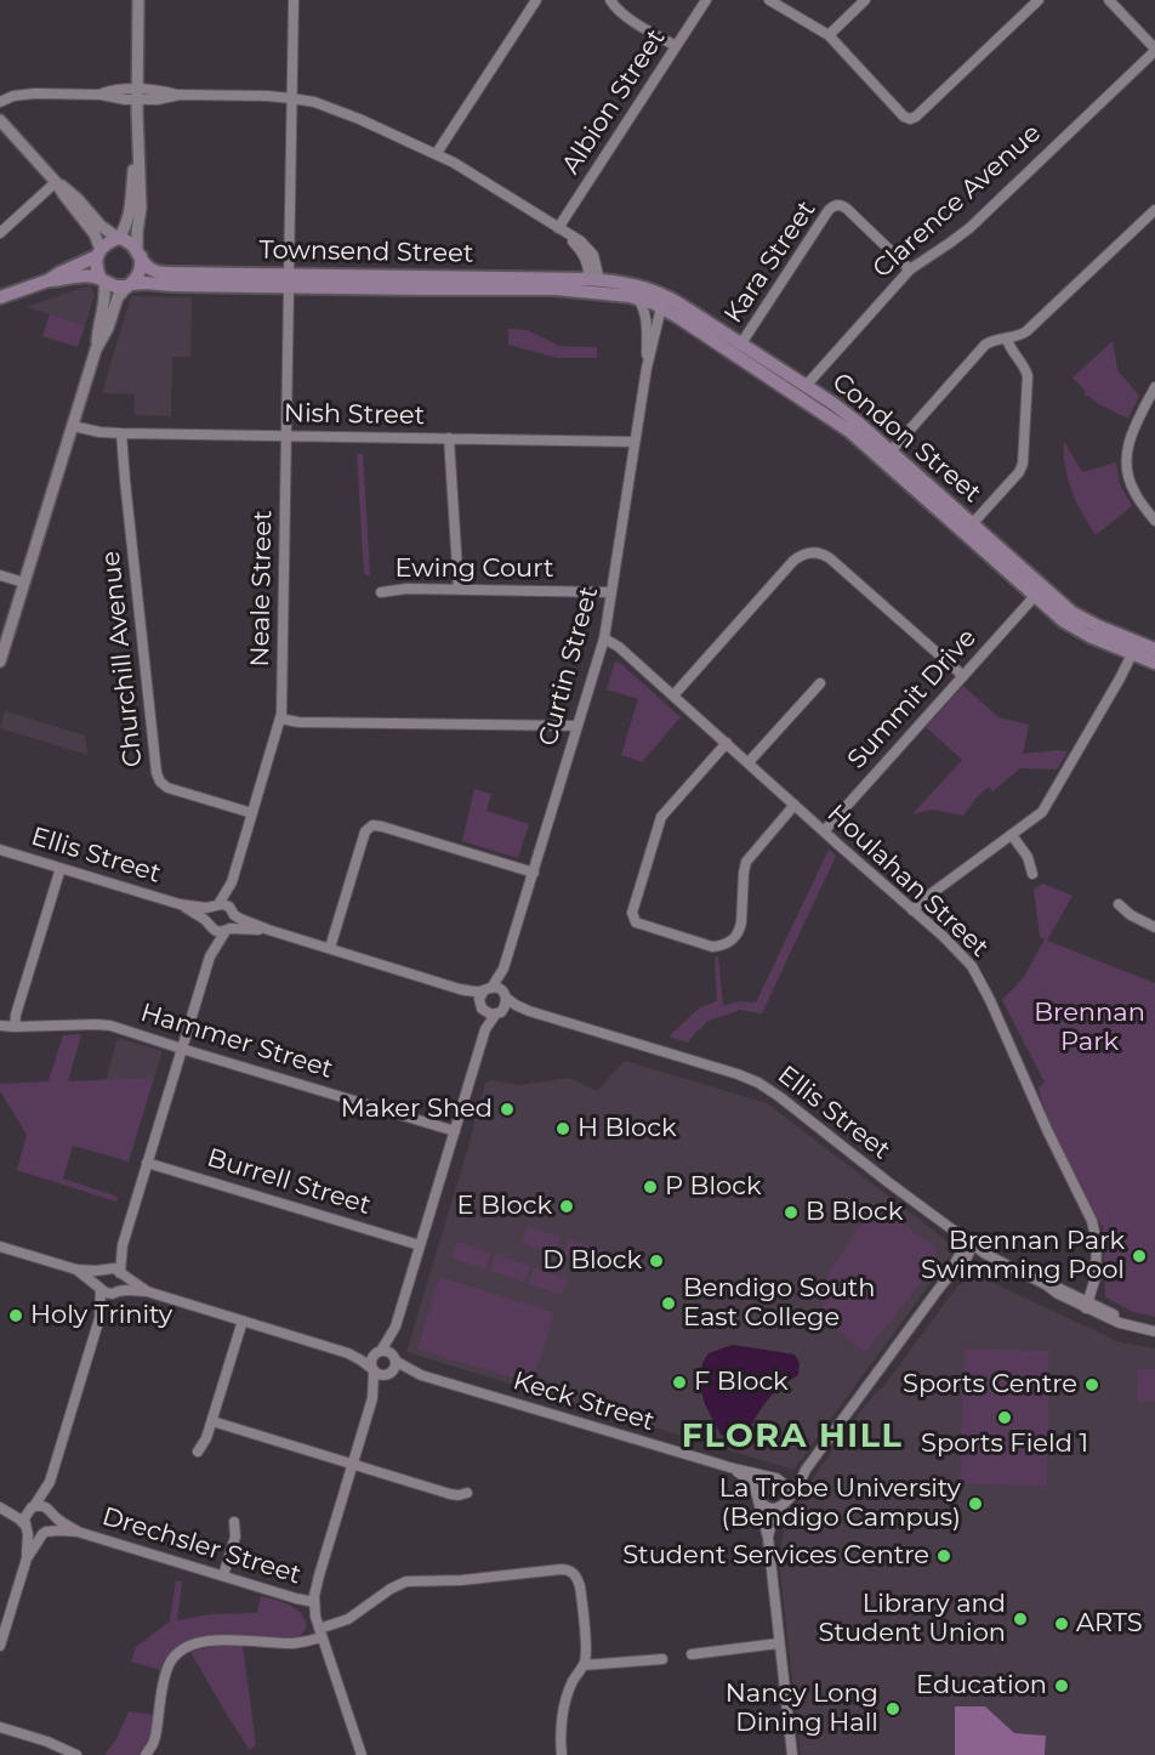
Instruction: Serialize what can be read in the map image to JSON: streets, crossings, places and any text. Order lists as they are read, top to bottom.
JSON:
{
  "streets": {
    "main road": ["Townsend Street", "Condon Street"],
    "street": [
      "Albion Street",
      "Clarence Avenue",
      "Kara Street",
      "Nish Street",
      "Ewing Court",
      "Neale Street",
      "Churchill Avenue",
      "Curtin Street",
      "Summit Drive",
      "Ellis Street",
      "Houlahan Street",
      "Hammer Street",
      "Burrell Street",
      "Keck Street",
      "Drechsler Street"
    ]
  },
  "crossings": [
    ["Clarence Avenue", "Kara Street"],
    ["Clarence Avenue", "Condon Street"],
    ["Townsend Street", "Condon Street"],
    ["Townsend Street", "Neale Street"],
    ["Kara Street", "Condon Street"],
    ["Nish Street", "Neale Street"],
    ["Nish Street", "Churchill Avenue"],
    ["Nish Street", "Curtin Street"],
    ["Condon Street", "Curtin Street"],
    ["Condon Street", "Summit Drive"],
    ["Ewing Court", "Curtin Street"],
    ["Neale Street", "Churchill Avenue"],
    ["Neale Street", "Ellis Street"],
    ["Curtin Street", "Ellis Street"],
    ["Curtin Street", "Houlahan Street"],
    ["Summit Drive", "Houlahan Street"],
    ["Ellis Street", "Houlahan Street"]
  ],
  "districts": ["FLORA HILL"],
  "parks": ["Brennan Park"],
  "places": [
    "Maker Shed",
    "H Block",
    "P Block",
    "E Block",
    "B Block",
    "Brennan Park Swimming Pool",
    "D Block",
    "Bendigo South East College",
    "Holy Trinity",
    "F Block",
    "Sports Centre",
    "Sports Field 1",
    "La Trobe University (Bendigo Campus)",
    "Student Services Centre",
    "Library and Student Union",
    "ARTS",
    "Education",
    "Nancy Long Dining Hall"
  ]
}
